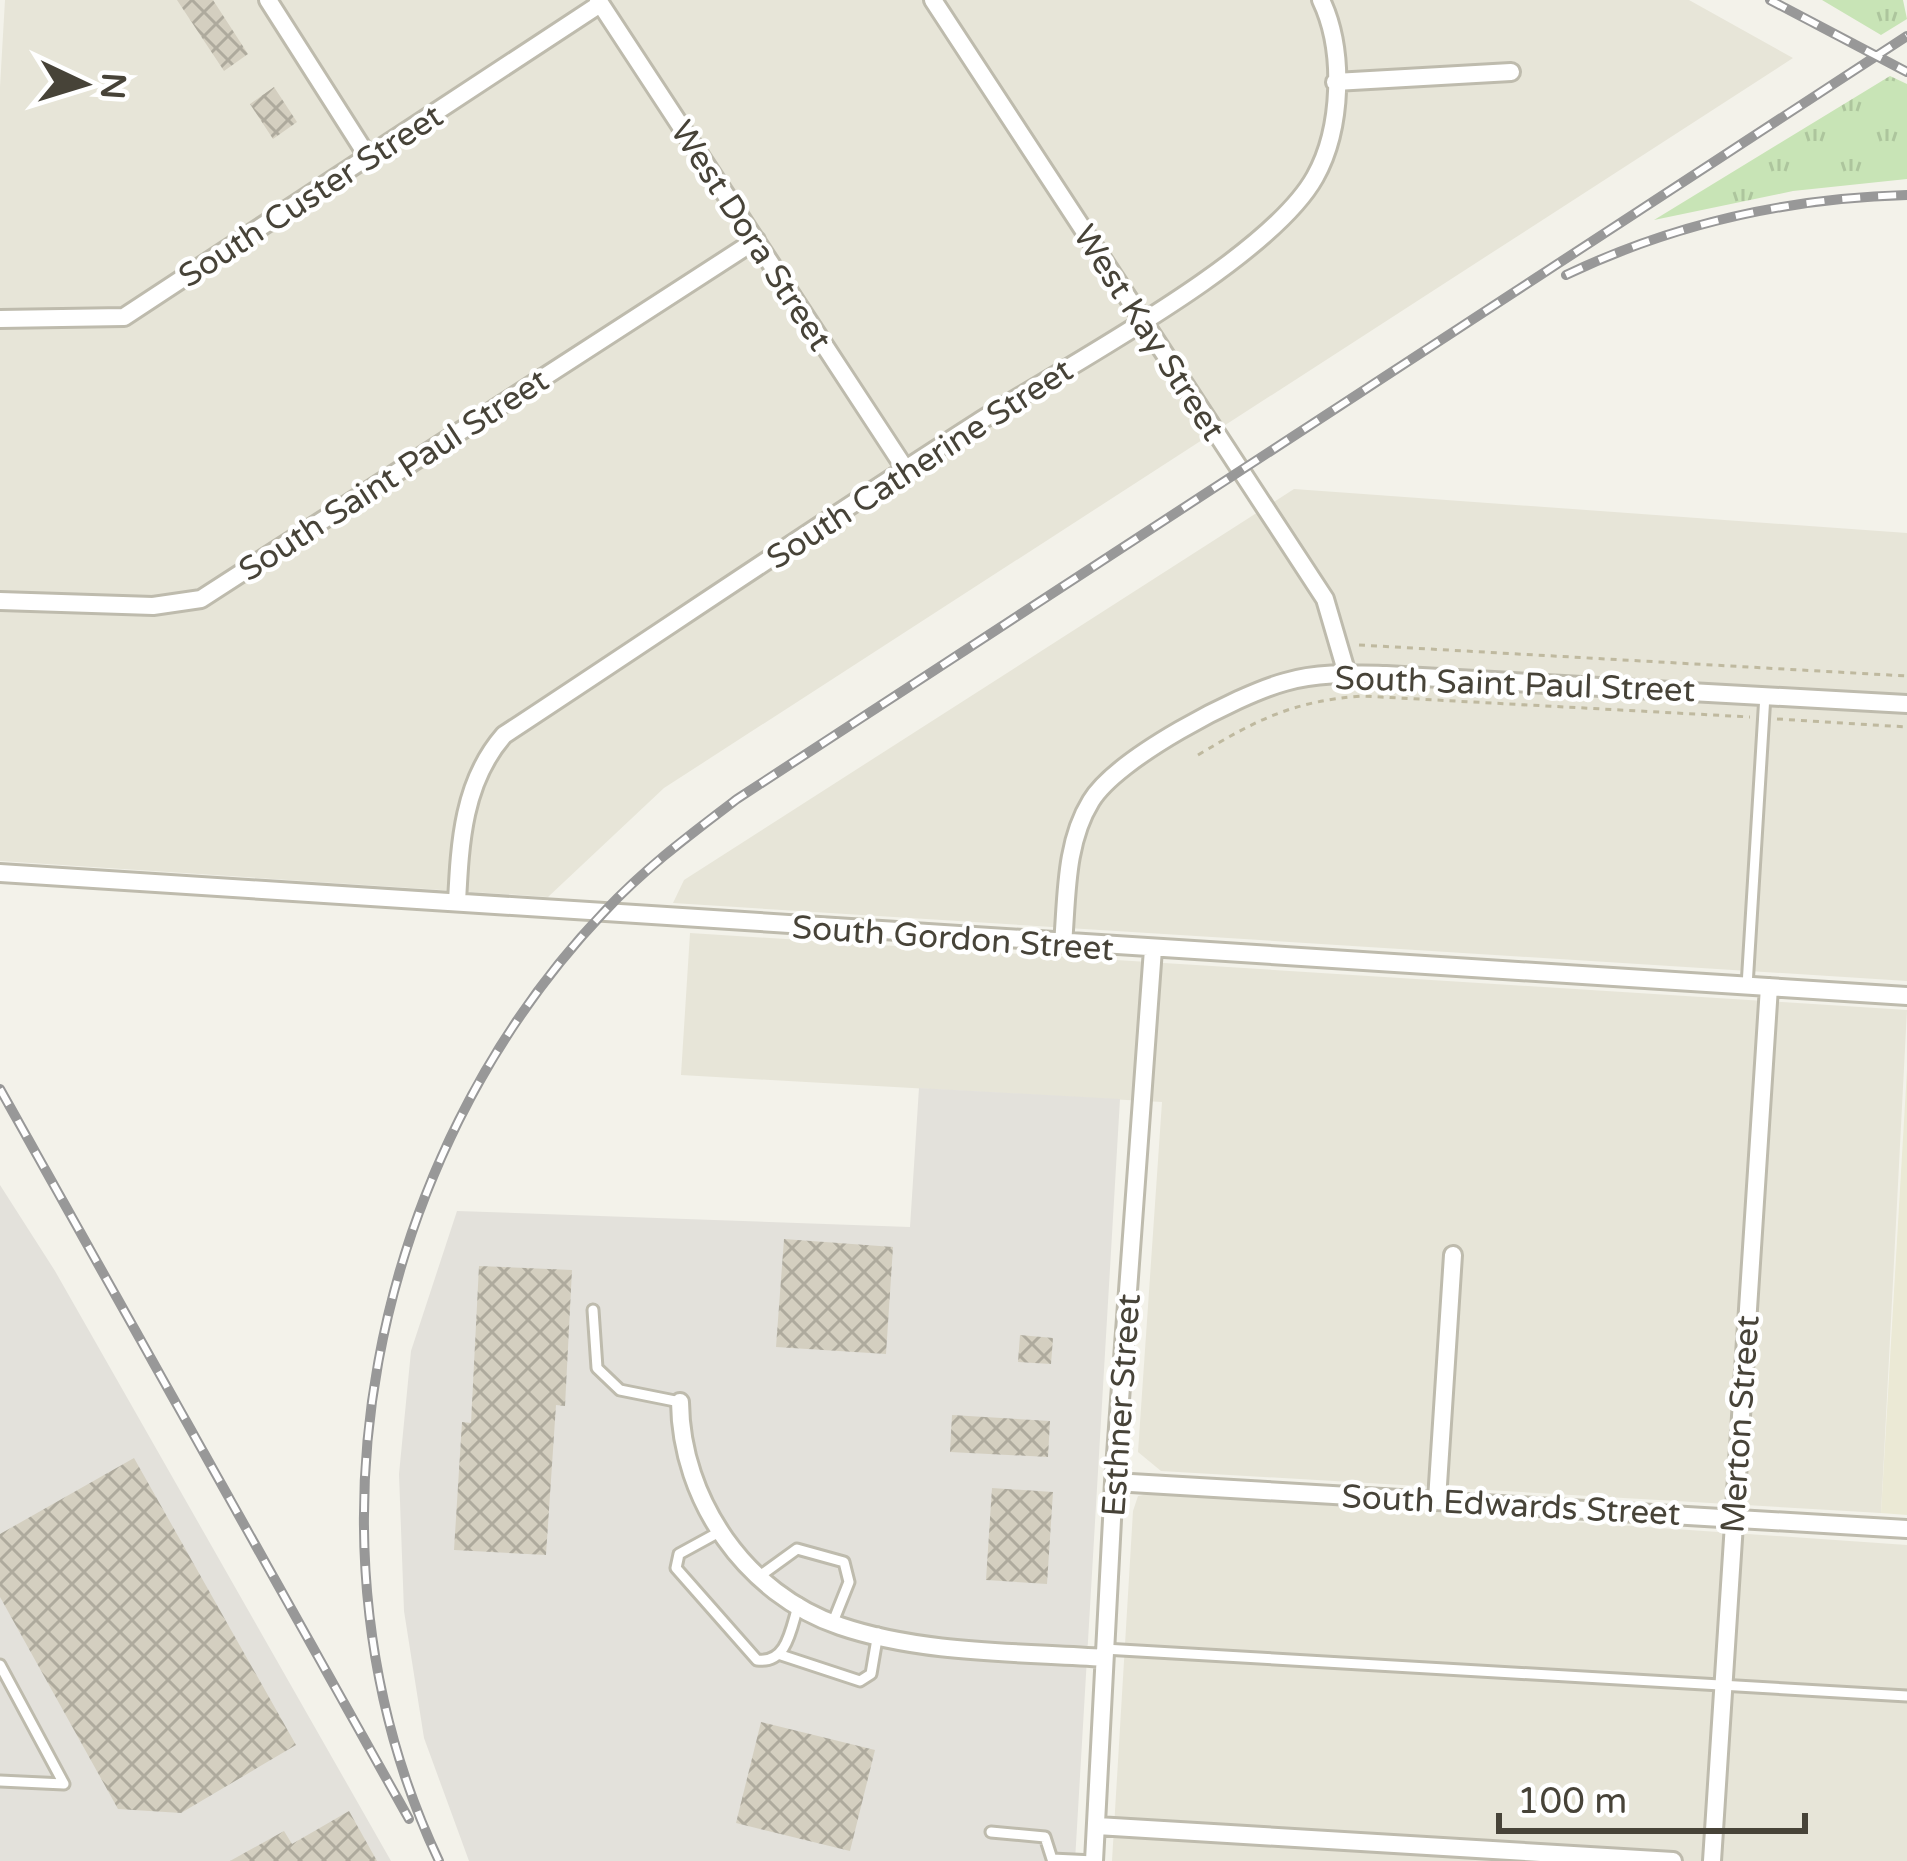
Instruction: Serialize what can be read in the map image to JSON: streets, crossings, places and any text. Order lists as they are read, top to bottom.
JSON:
{
  "streets": {
    "street": [
      "South Custer Street",
      "West Dora Street",
      "West Kay Street",
      "South Catherine Street",
      "South Saint Paul Street",
      "South Gordon Street",
      "Esthner Street",
      "Merton Street",
      "South Edwards Street"
    ]
  },
  "crossings": [
    ["South Custer Street", "West Dora Street"],
    ["West Dora Street", "South Catherine Street"],
    ["West Dora Street", "South Saint Paul Street"],
    ["West Kay Street", "South Catherine Street"],
    ["West Kay Street", "South Saint Paul Street"],
    ["South Catherine Street", "South Gordon Street"],
    ["South Saint Paul Street", "South Gordon Street"],
    ["South Gordon Street", "Esthner Street"],
    ["South Gordon Street", "Merton Street"],
    ["Esthner Street", "South Edwards Street"],
    ["Merton Street", "South Edwards Street"]
  ],
  "scale_bar": "100 m",
  "north": "right"
}
